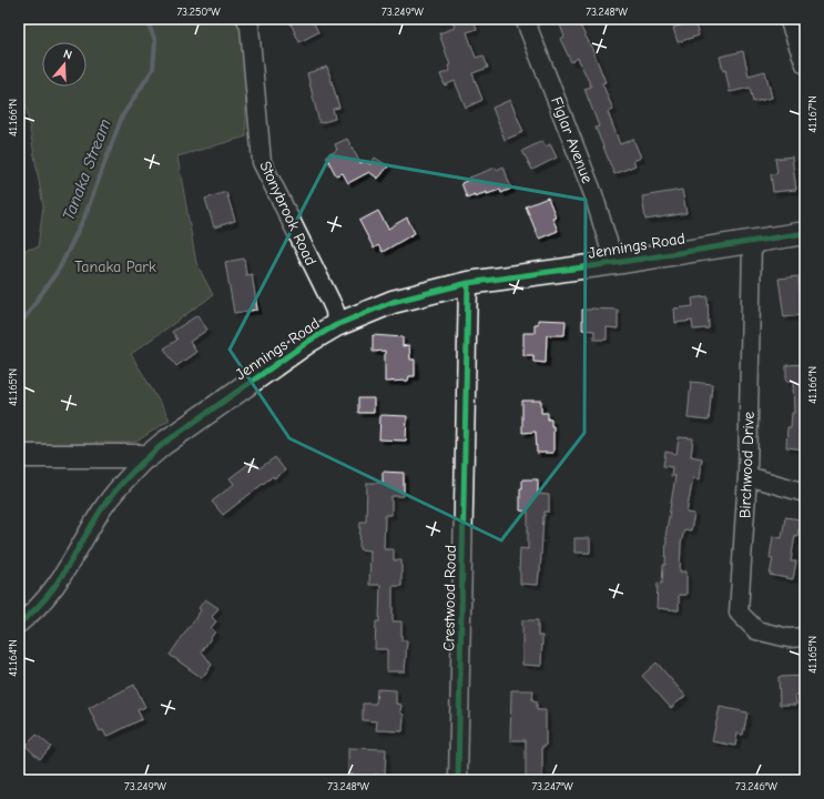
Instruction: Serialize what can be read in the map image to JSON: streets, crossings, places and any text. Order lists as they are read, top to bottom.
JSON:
{
  "streets": {
    "street": [
      "Figlar Avenue",
      "Stonybrook Road",
      "Jennings Road",
      "Birchwood Drive",
      "Crestwood Road"
    ]
  },
  "crossings": [
    ["Figlar Avenue", "Jennings Road"],
    ["Stonybrook Road", "Jennings Road"],
    ["Jennings Road", "Birchwood Drive"],
    ["Jennings Road", "Crestwood Road"]
  ],
  "water": ["Tanaka Stream"],
  "parks": ["Tanaka Park"],
  "north": "top",
  "coordinates": [
    "73.250°W",
    "73.249°W",
    "73.248°W",
    "41.167°N",
    "41.166°N",
    "41.165°N",
    "41.164°N",
    "73.247°W",
    "73.246°W"
  ]
}
